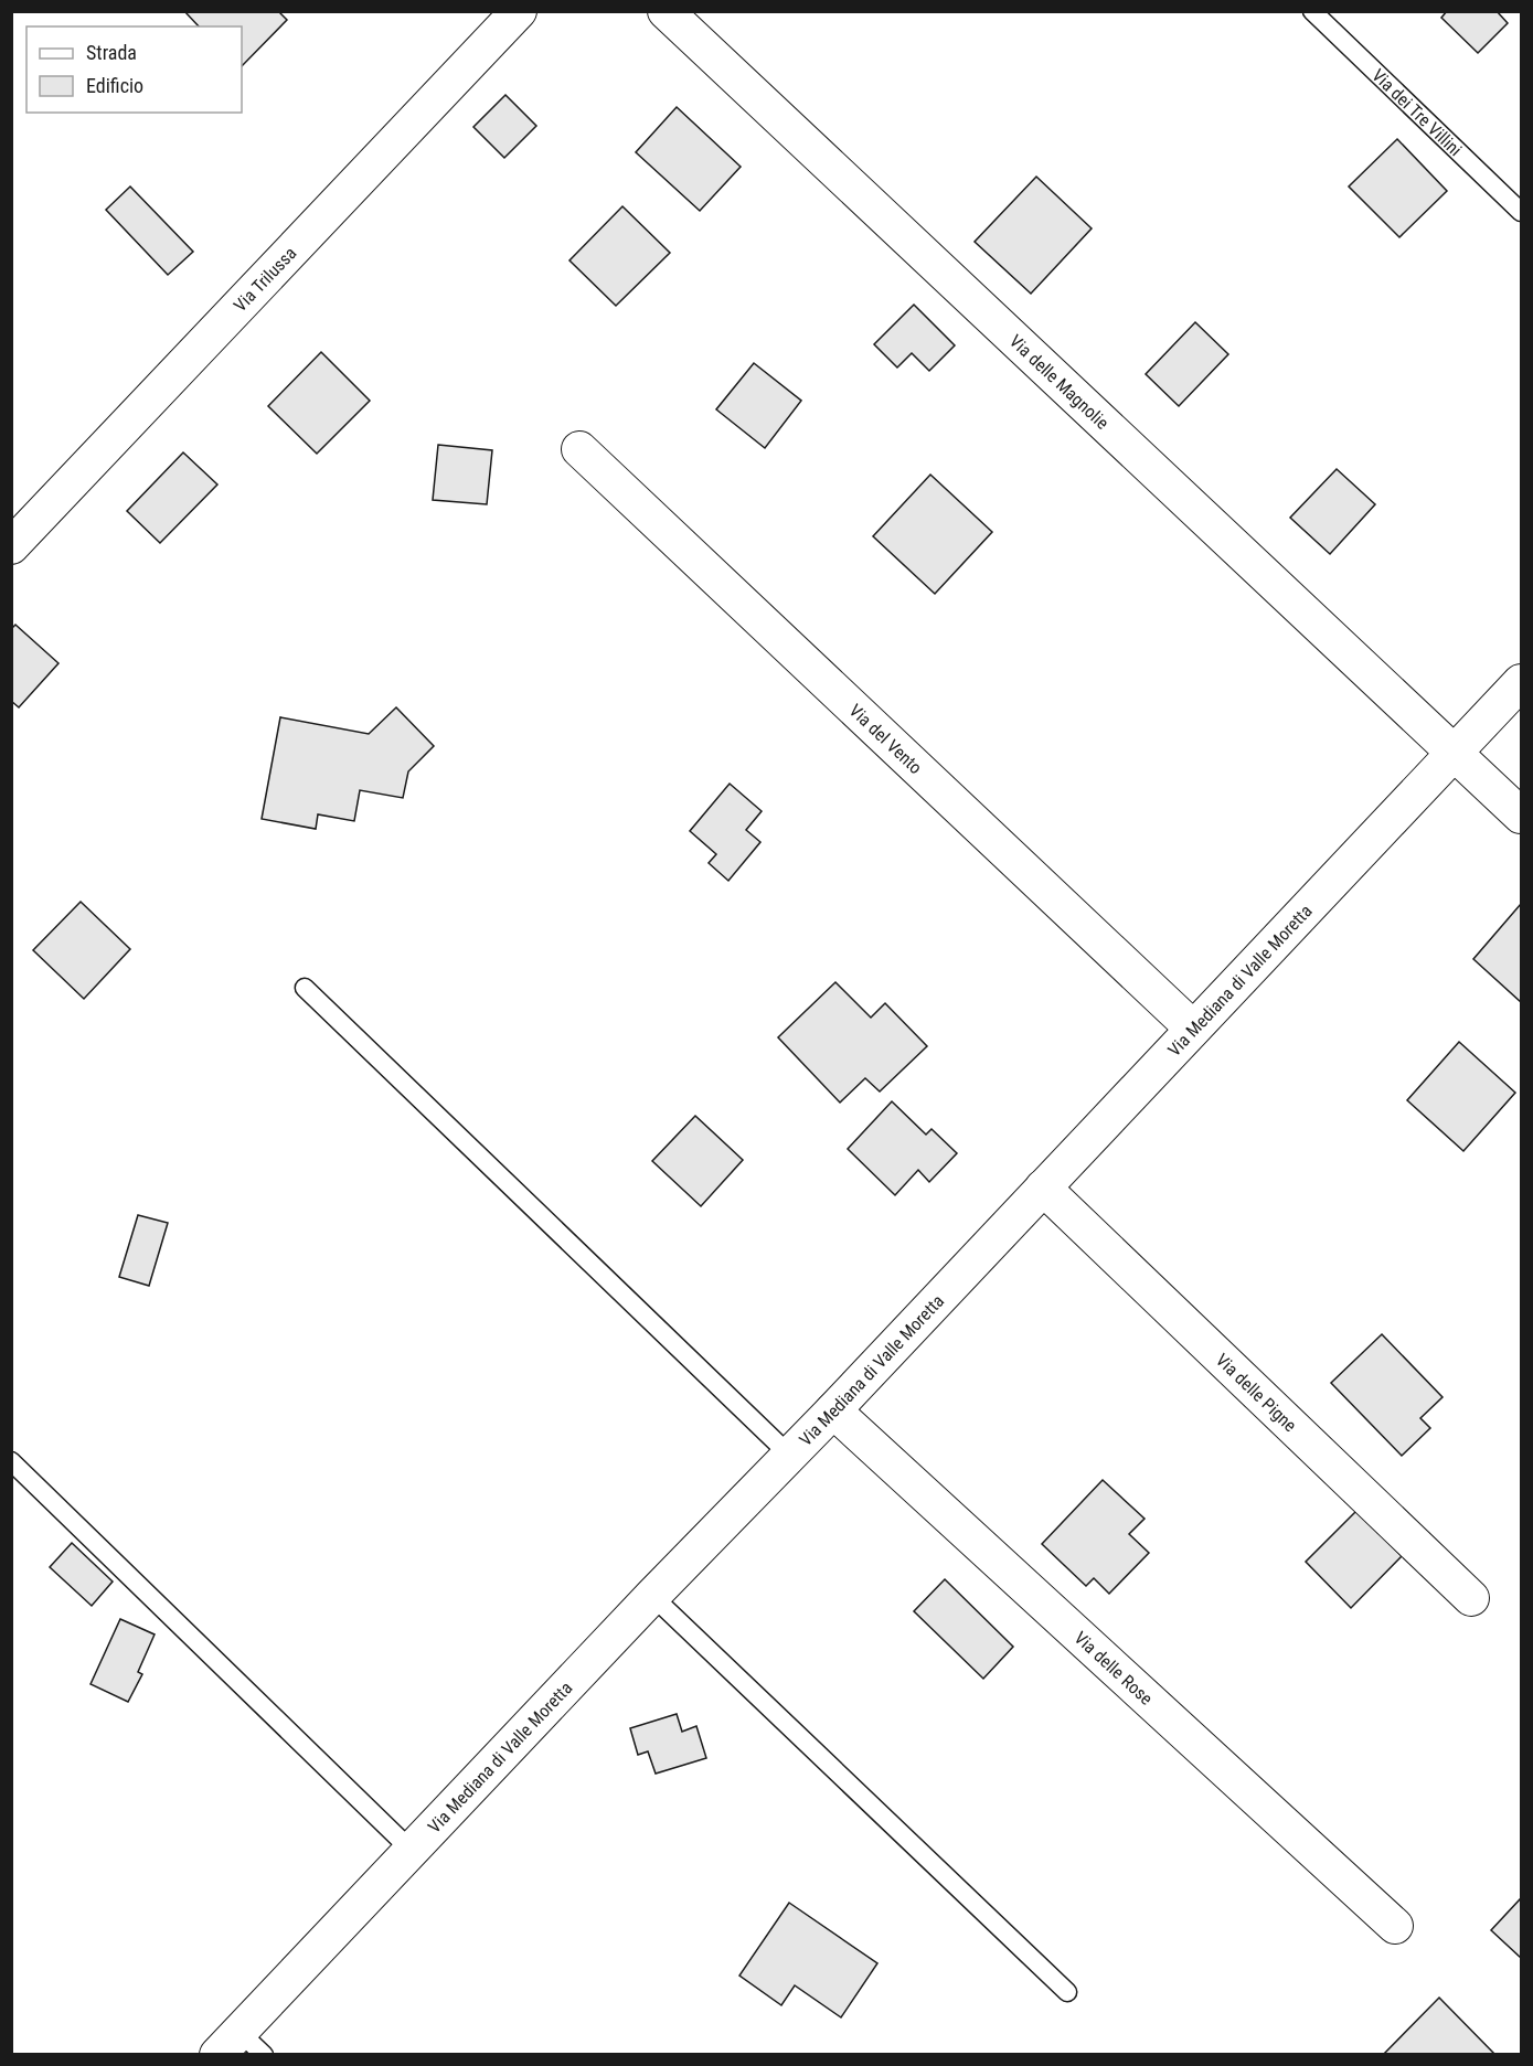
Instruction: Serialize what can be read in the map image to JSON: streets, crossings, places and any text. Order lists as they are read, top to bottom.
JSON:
{
  "streets": {
    "street": [
      "Via Trilussa",
      "Via delle Magnolie",
      "Via del Vento",
      "Via Mediana di Valle Moretta",
      "Via delle Pigne",
      "Via delle Rose"
    ],
    "lane": ["Via dei Tre Villini"]
  },
  "crossings": [
    ["Via delle Magnolie", "Via Mediana di Valle Moretta"],
    ["Via del Vento", "Via Mediana di Valle Moretta"],
    ["Via Mediana di Valle Moretta", "Via delle Pigne"],
    ["Via Mediana di Valle Moretta", "Via delle Rose"]
  ],
  "legend": ["Strada", "Edificio"]
}
